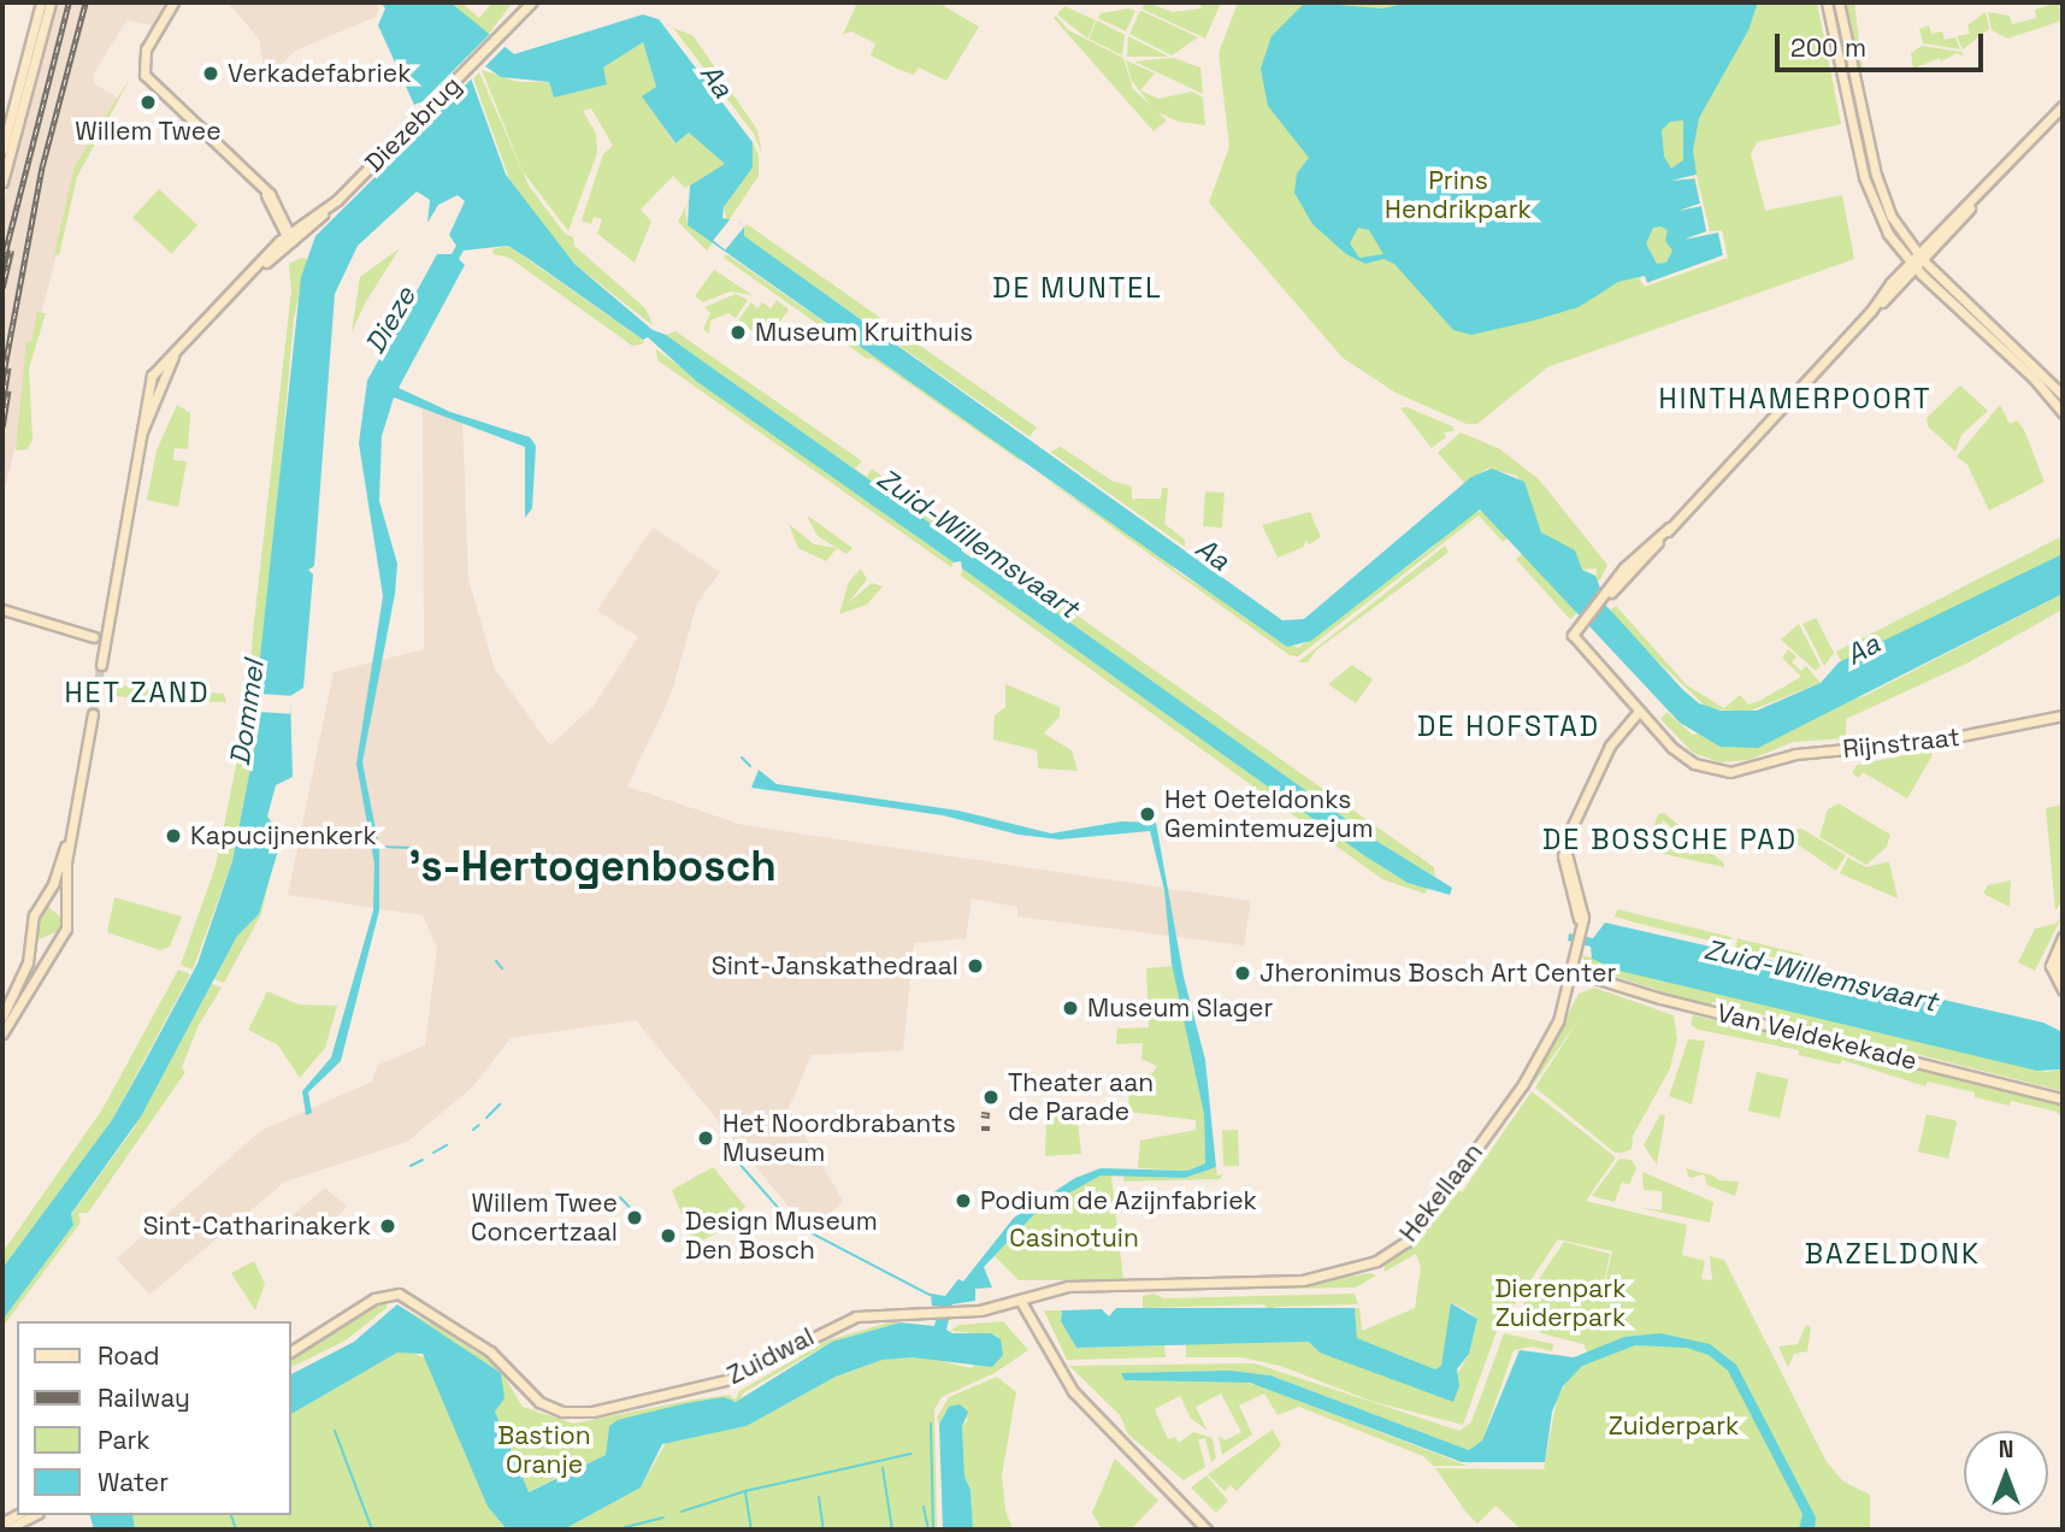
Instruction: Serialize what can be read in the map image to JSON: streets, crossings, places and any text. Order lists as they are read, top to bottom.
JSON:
{
  "streets": {
    "street": [
      "Diezebrug",
      "Rijnstraat",
      "Van Veldekekade",
      "Hekellaan",
      "Zuidwal"
    ]
  },
  "crossings": [
    ["Rijnstraat", "Hekellaan"],
    ["Van Veldekekade", "Hekellaan"],
    ["Hekellaan", "Zuidwal"]
  ],
  "districts": [
    "DE MUNTEL",
    "HINTHAMERPOORT",
    "HET ZAND",
    "DE HOFSTAD",
    "DE BOSSCHE PAD",
    "'s-Hertogenbosch",
    "BAZELDONK"
  ],
  "water": [
    "Aa",
    "Dieze",
    "Zuid-Willemsvaart",
    "Dommel"
  ],
  "parks": [
    "Prins Hendrikpark",
    "Casinotuin",
    "Dierenpark Zuiderpark",
    "Zuiderpark",
    "Bastion Oranje"
  ],
  "places": [
    "Verkadefabriek",
    "Willem Twee",
    "Museum Kruithuis",
    "Het Oeteldonks Gemintemuzejum",
    "Kapucijnenkerk",
    "Sint-Janskathedraal",
    "Jheronimus Bosch Art Center",
    "Museum Slager",
    "Theater aan de Parade",
    "Het Noordbrabants Museum",
    "Podium de Azijnfabriek",
    "Willem Twee Concertzaal",
    "Sint-Catharinakerk",
    "Design Museum Den Bosch"
  ],
  "legend": [
    "Road",
    "Railway",
    "Park",
    "Water"
  ],
  "scale_bar": "200 m",
  "north": "top"
}
